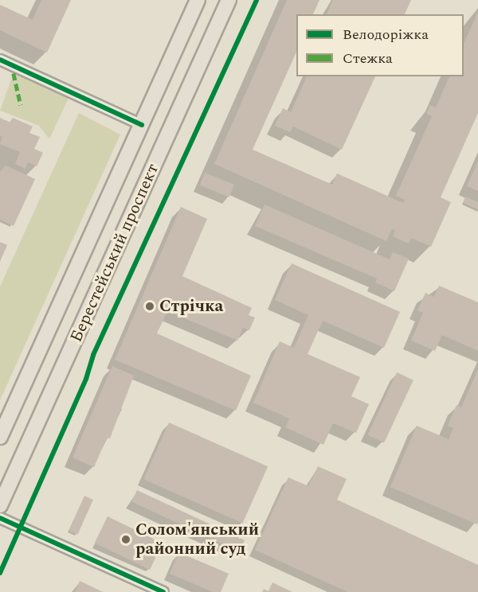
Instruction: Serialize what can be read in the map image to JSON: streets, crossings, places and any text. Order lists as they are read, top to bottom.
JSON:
{
  "streets": {
    "main road": ["Берестейський проспект"]
  },
  "places": ["Стрічка", "Солом'янський районний суд"],
  "legend": ["Велодоріжка", "Стежка"]
}
